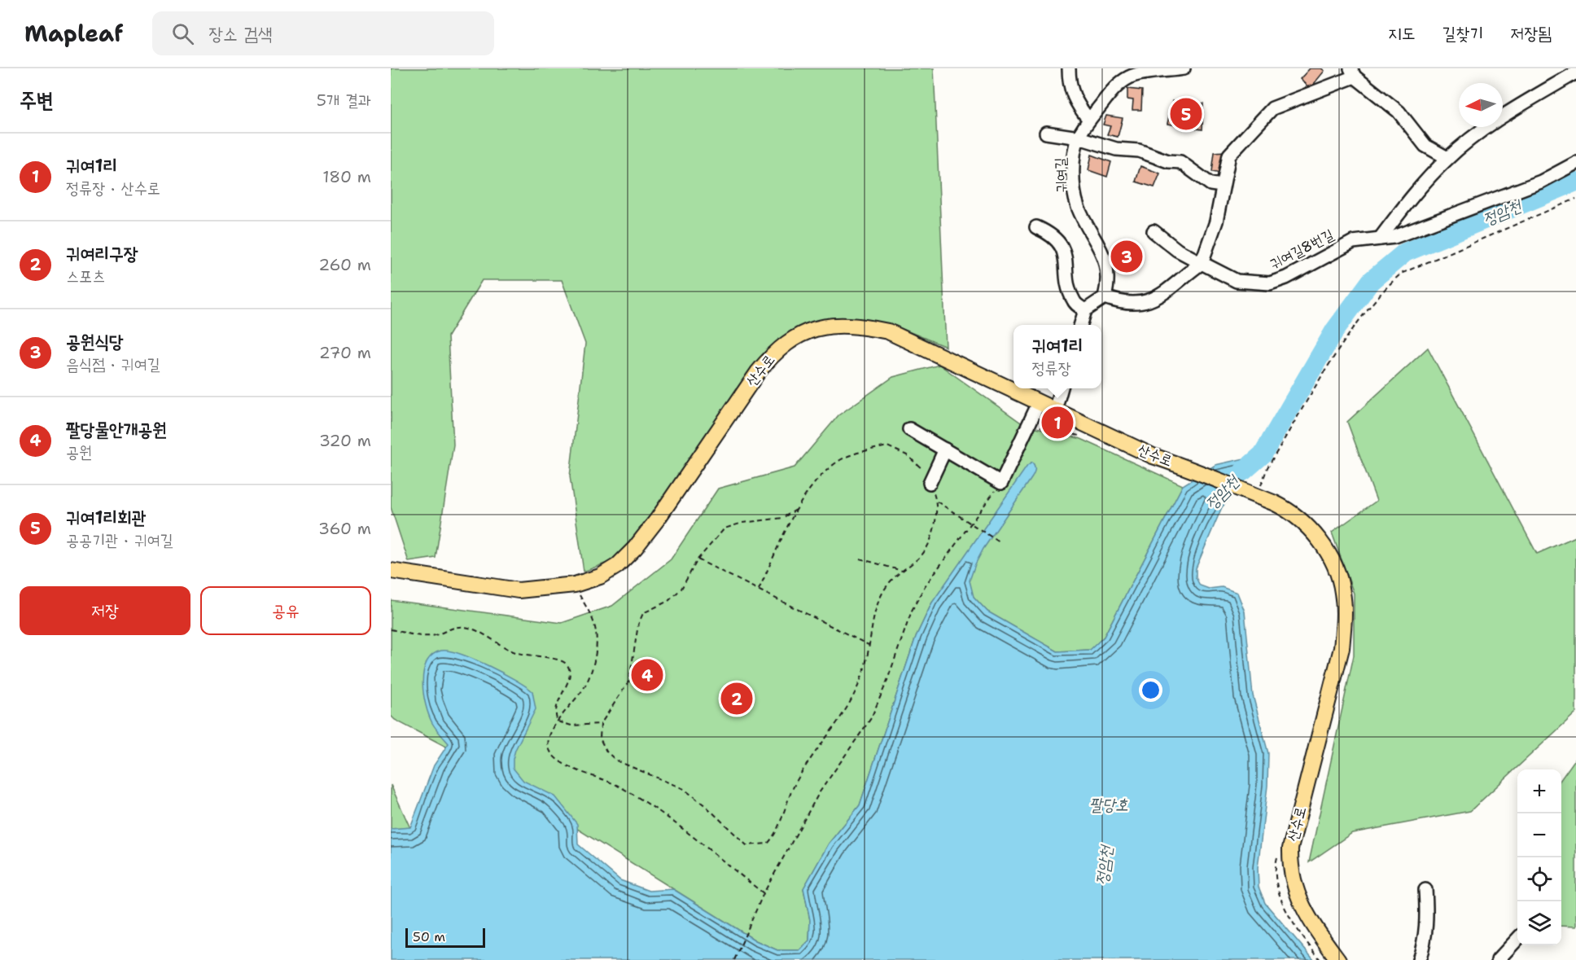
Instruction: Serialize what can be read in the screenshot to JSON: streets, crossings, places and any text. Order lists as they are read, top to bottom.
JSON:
{
  "streets": {
    "main road": ["산수로"],
    "street": ["귀여길", "귀여길8번길"]
  },
  "water": ["정암천", "팔당호"],
  "scale_bar": "50 m",
  "north": "left",
  "page": {
    "header": "Mapleaf",
    "search": "장소 검색",
    "nav": ["지도", "길찾기", "저장됨"],
    "heading": ["주변", "5개 결과"],
    "pins": [
      "5",
      "3",
      "1",
      "4",
      "2"
    ],
    "list": [
      {
        "mark": "1",
        "name": "귀여1리",
        "note": "정류장 · 산수로",
        "value": "180 m"
      },
      {
        "mark": "2",
        "name": "귀여리구장",
        "note": "스포츠",
        "value": "260 m"
      },
      {
        "mark": "3",
        "name": "공원식당",
        "note": "음식점 · 귀여길",
        "value": "270 m"
      },
      {
        "mark": "4",
        "name": "팔당물안개공원",
        "note": "공원",
        "value": "320 m"
      },
      {
        "mark": "5",
        "name": "귀여1리회관",
        "note": "공공기관 · 귀여길",
        "value": "360 m"
      }
    ],
    "popup": ["귀여1리", "정류장"],
    "buttons": ["저장", "공유"],
    "map_buttons": ["+", "−"],
    "scale": "50 m"
  }
}
